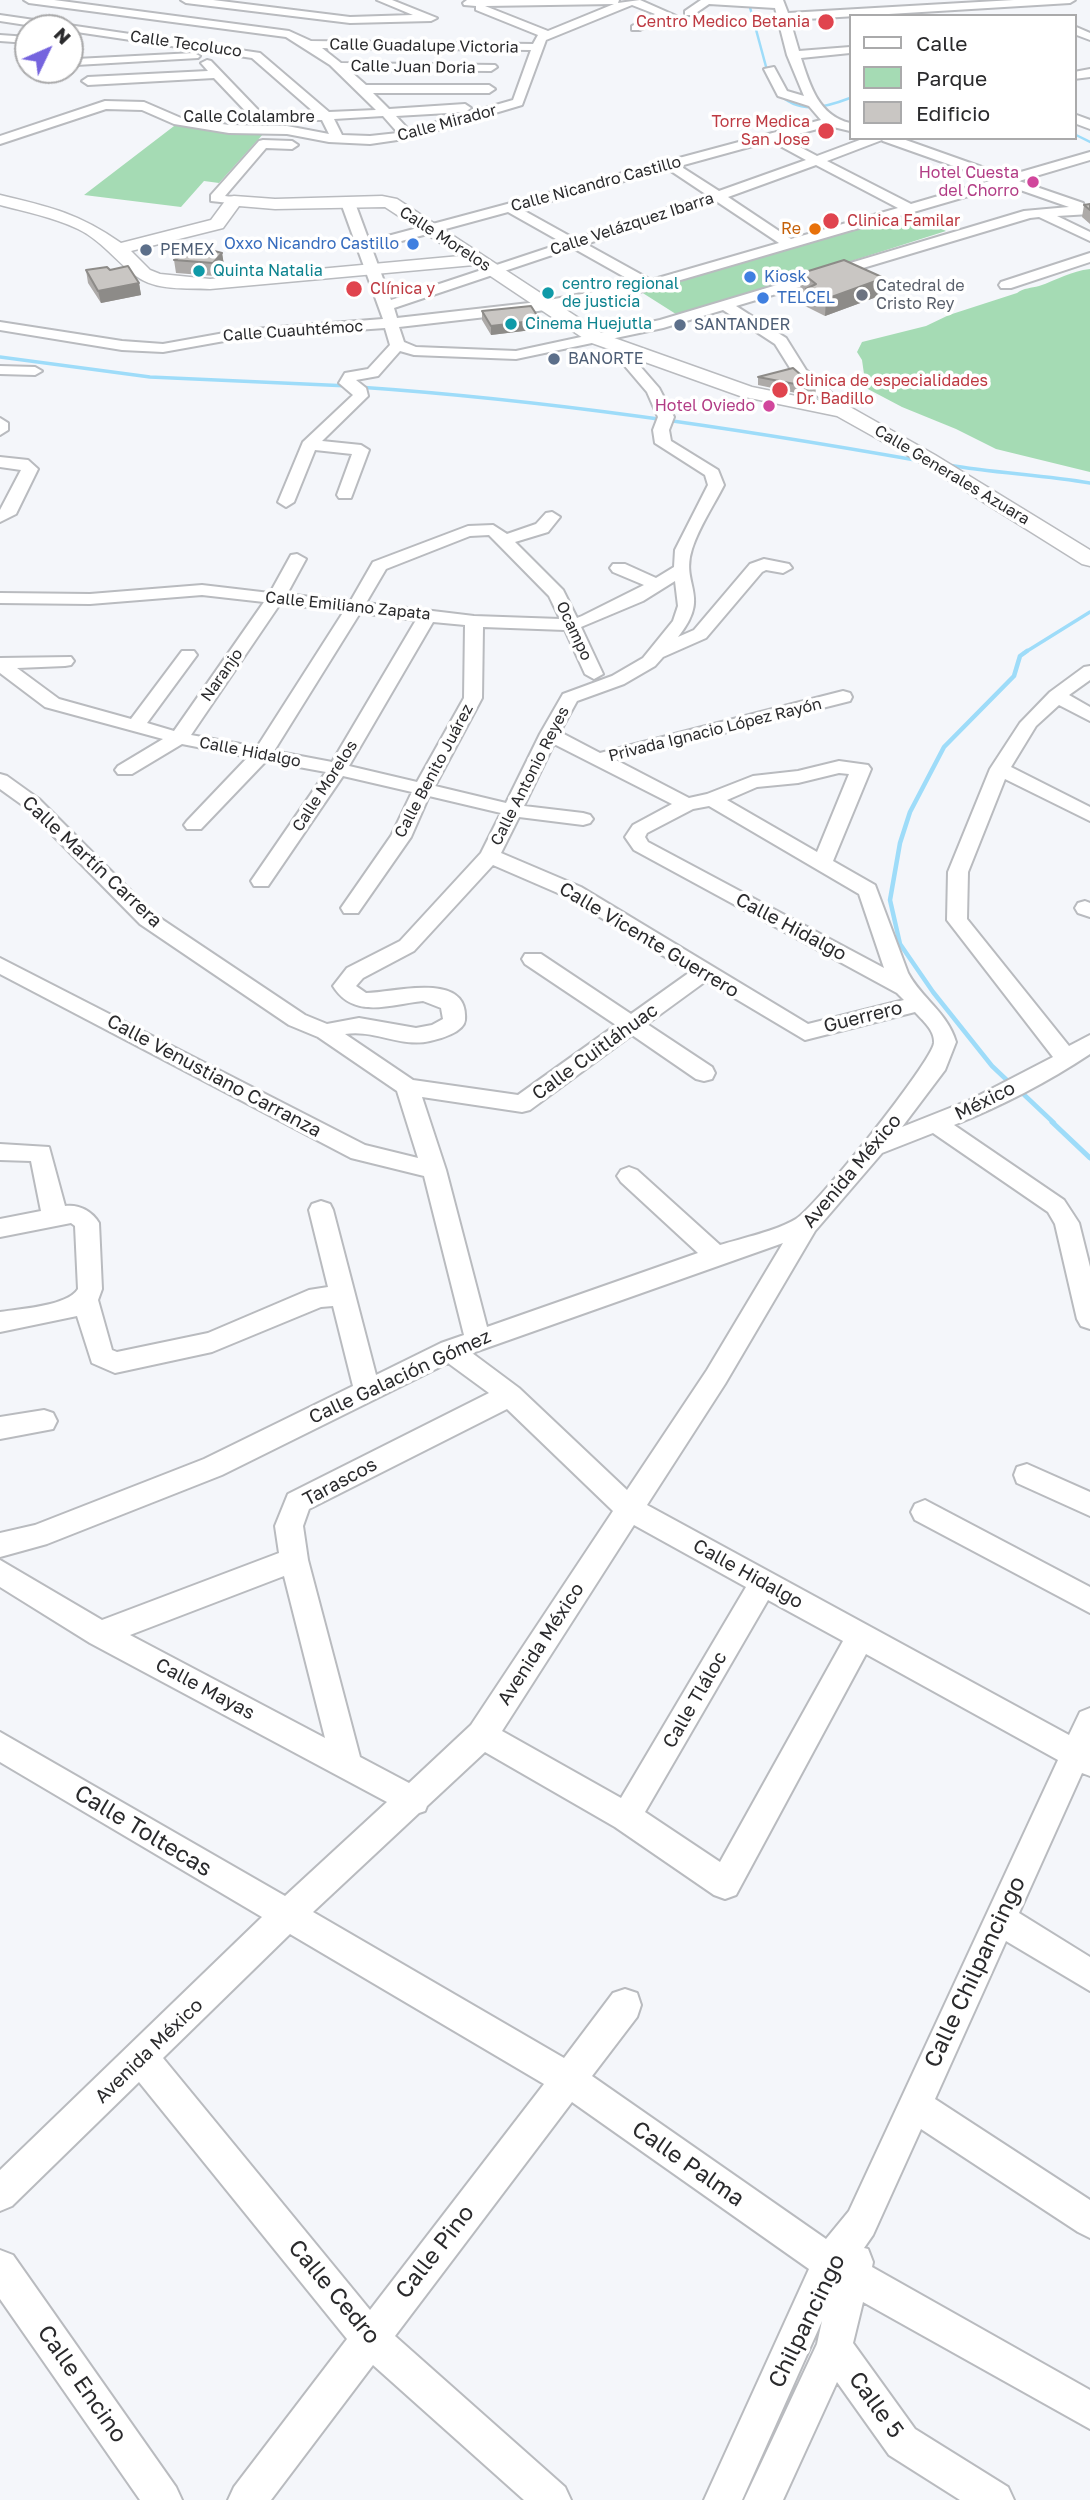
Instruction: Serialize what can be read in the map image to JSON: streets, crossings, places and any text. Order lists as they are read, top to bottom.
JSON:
{
  "streets": {
    "main road": ["Calle Morelos", "Calle Generales Azuara"],
    "street": [
      "Calle Tecoluco",
      "Calle Guadalupe Victoria",
      "Calle Juan Doria",
      "Calle Colalambre",
      "Calle Mirador",
      "Calle Nicandro Castillo",
      "Calle Velázquez Ibarra",
      "Calle Cuauhtémoc",
      "Calle Emiliano Zapata",
      "Ocampo",
      "Naranjo",
      "Privada Ignacio López Rayón",
      "Calle Hidalgo",
      "Calle Benito Juárez",
      "Calle Antonio Reyes",
      "Calle Martín Carrera",
      "Calle Vicente Guerrero",
      "Guerrero",
      "Calle Cuitláhuac",
      "Calle Venustiano Carranza",
      "México",
      "Avenida México",
      "Calle Galación Gómez",
      "Tarascos",
      "Calle Mayas",
      "Calle Tláloc",
      "Calle Toltecas",
      "Calle Chilpancingo",
      "Calle Palma",
      "Calle Pino",
      "Calle Cedro",
      "Chilpancingo",
      "Calle Encino",
      "Calle 5"
    ]
  },
  "crossings": [
    ["Calle Tecoluco", "Calle Colalambre"],
    ["Calle Tecoluco", "Calle Mirador"],
    ["Calle Guadalupe Victoria", "Calle Mirador"],
    ["Calle Colalambre", "Calle Mirador"],
    ["Calle Nicandro Castillo", "Calle Morelos"],
    ["Calle Velázquez Ibarra", "Calle Morelos"],
    ["Calle Morelos", "Calle Cuauhtémoc"],
    ["Calle Morelos", "Calle Generales Azuara"],
    ["Calle Morelos", "Calle Emiliano Zapata"],
    ["Calle Morelos", "Calle Hidalgo"],
    ["Calle Morelos", "Calle Antonio Reyes"],
    ["Calle Emiliano Zapata", "Ocampo"],
    ["Calle Emiliano Zapata", "Naranjo"],
    ["Calle Emiliano Zapata", "Calle Benito Juárez"],
    ["Calle Emiliano Zapata", "Calle Antonio Reyes"],
    ["Naranjo", "Calle Hidalgo"],
    ["Privada Ignacio López Rayón", "Calle Antonio Reyes"],
    ["Calle Hidalgo", "Calle Benito Juárez"],
    ["Calle Hidalgo", "Calle Antonio Reyes"],
    ["Calle Hidalgo", "Guerrero"],
    ["Calle Hidalgo", "Avenida México"],
    ["Calle Hidalgo", "Calle Galación Gómez"],
    ["Calle Hidalgo", "Tarascos"],
    ["Calle Hidalgo", "Calle Tláloc"],
    ["Calle Hidalgo", "Calle Chilpancingo"],
    ["Calle Antonio Reyes", "Calle Martín Carrera"],
    ["Calle Antonio Reyes", "Calle Vicente Guerrero"],
    ["Calle Antonio Reyes", "Calle Cuitláhuac"],
    ["Calle Martín Carrera", "Calle Cuitláhuac"],
    ["Calle Vicente Guerrero", "Guerrero"],
    ["Calle Vicente Guerrero", "Calle Cuitláhuac"],
    ["Guerrero", "Avenida México"],
    ["México", "Avenida México"],
    ["Avenida México", "Calle Galación Gómez"],
    ["Avenida México", "Calle Mayas"],
    ["Avenida México", "Calle Toltecas"],
    ["Avenida México", "Calle Palma"],
    ["Avenida México", "Calle Cedro"],
    ["Tarascos", "Calle Mayas"],
    ["Calle Toltecas", "Calle Palma"],
    ["Calle Chilpancingo", "Chilpancingo"],
    ["Calle Palma", "Calle Pino"],
    ["Calle Palma", "Chilpancingo"],
    ["Calle Pino", "Calle Cedro"],
    ["Chilpancingo", "Calle 5"]
  ],
  "places": [
    "Centro Medico Betania",
    "Torre Medica San Jose",
    "Hotel Cuesta del Chorro",
    "Clinica Familar",
    "Re",
    "Oxxo Nicandro Castillo",
    "PEMEX",
    "Quinta Natalia",
    "Kiosk",
    "Clínica y",
    "centro regional de justicia",
    "Catedral de Cristo Rey",
    "TELCEL",
    "Cinema Huejutla",
    "SANTANDER",
    "BANORTE",
    "clinica de especialidades Dr. Badillo",
    "Hotel Oviedo"
  ],
  "legend": ["Calle", "Parque", "Edificio"],
  "north": "top right"
}
